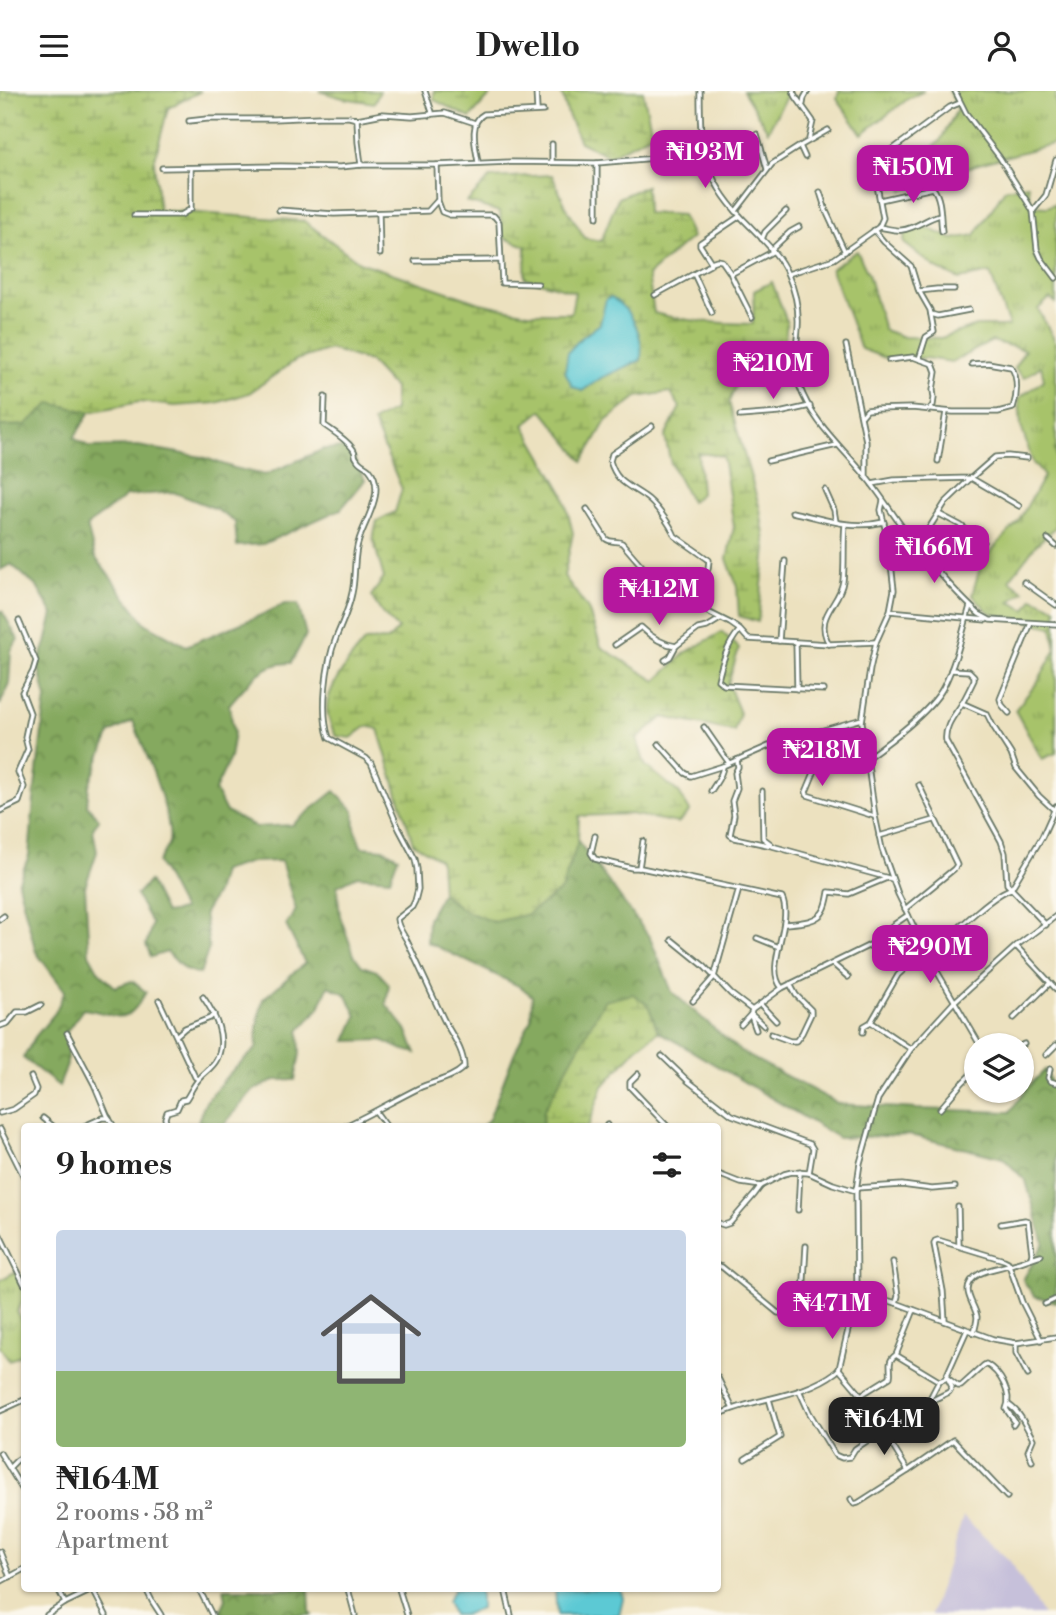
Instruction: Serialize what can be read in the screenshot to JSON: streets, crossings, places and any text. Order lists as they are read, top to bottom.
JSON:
{
  "page": {
    "header": "Dwello",
    "price": [
      "₦193M",
      "₦150M",
      "₦210M",
      "₦166M",
      "₦412M",
      "₦218M",
      "₦290M",
      "₦471M",
      "₦164M"
    ],
    "heading": "9 homes",
    "list": [
      {
        "name": "₦164M",
        "note": "2 rooms · 58 m² · Apartment"
      }
    ]
  }
}
